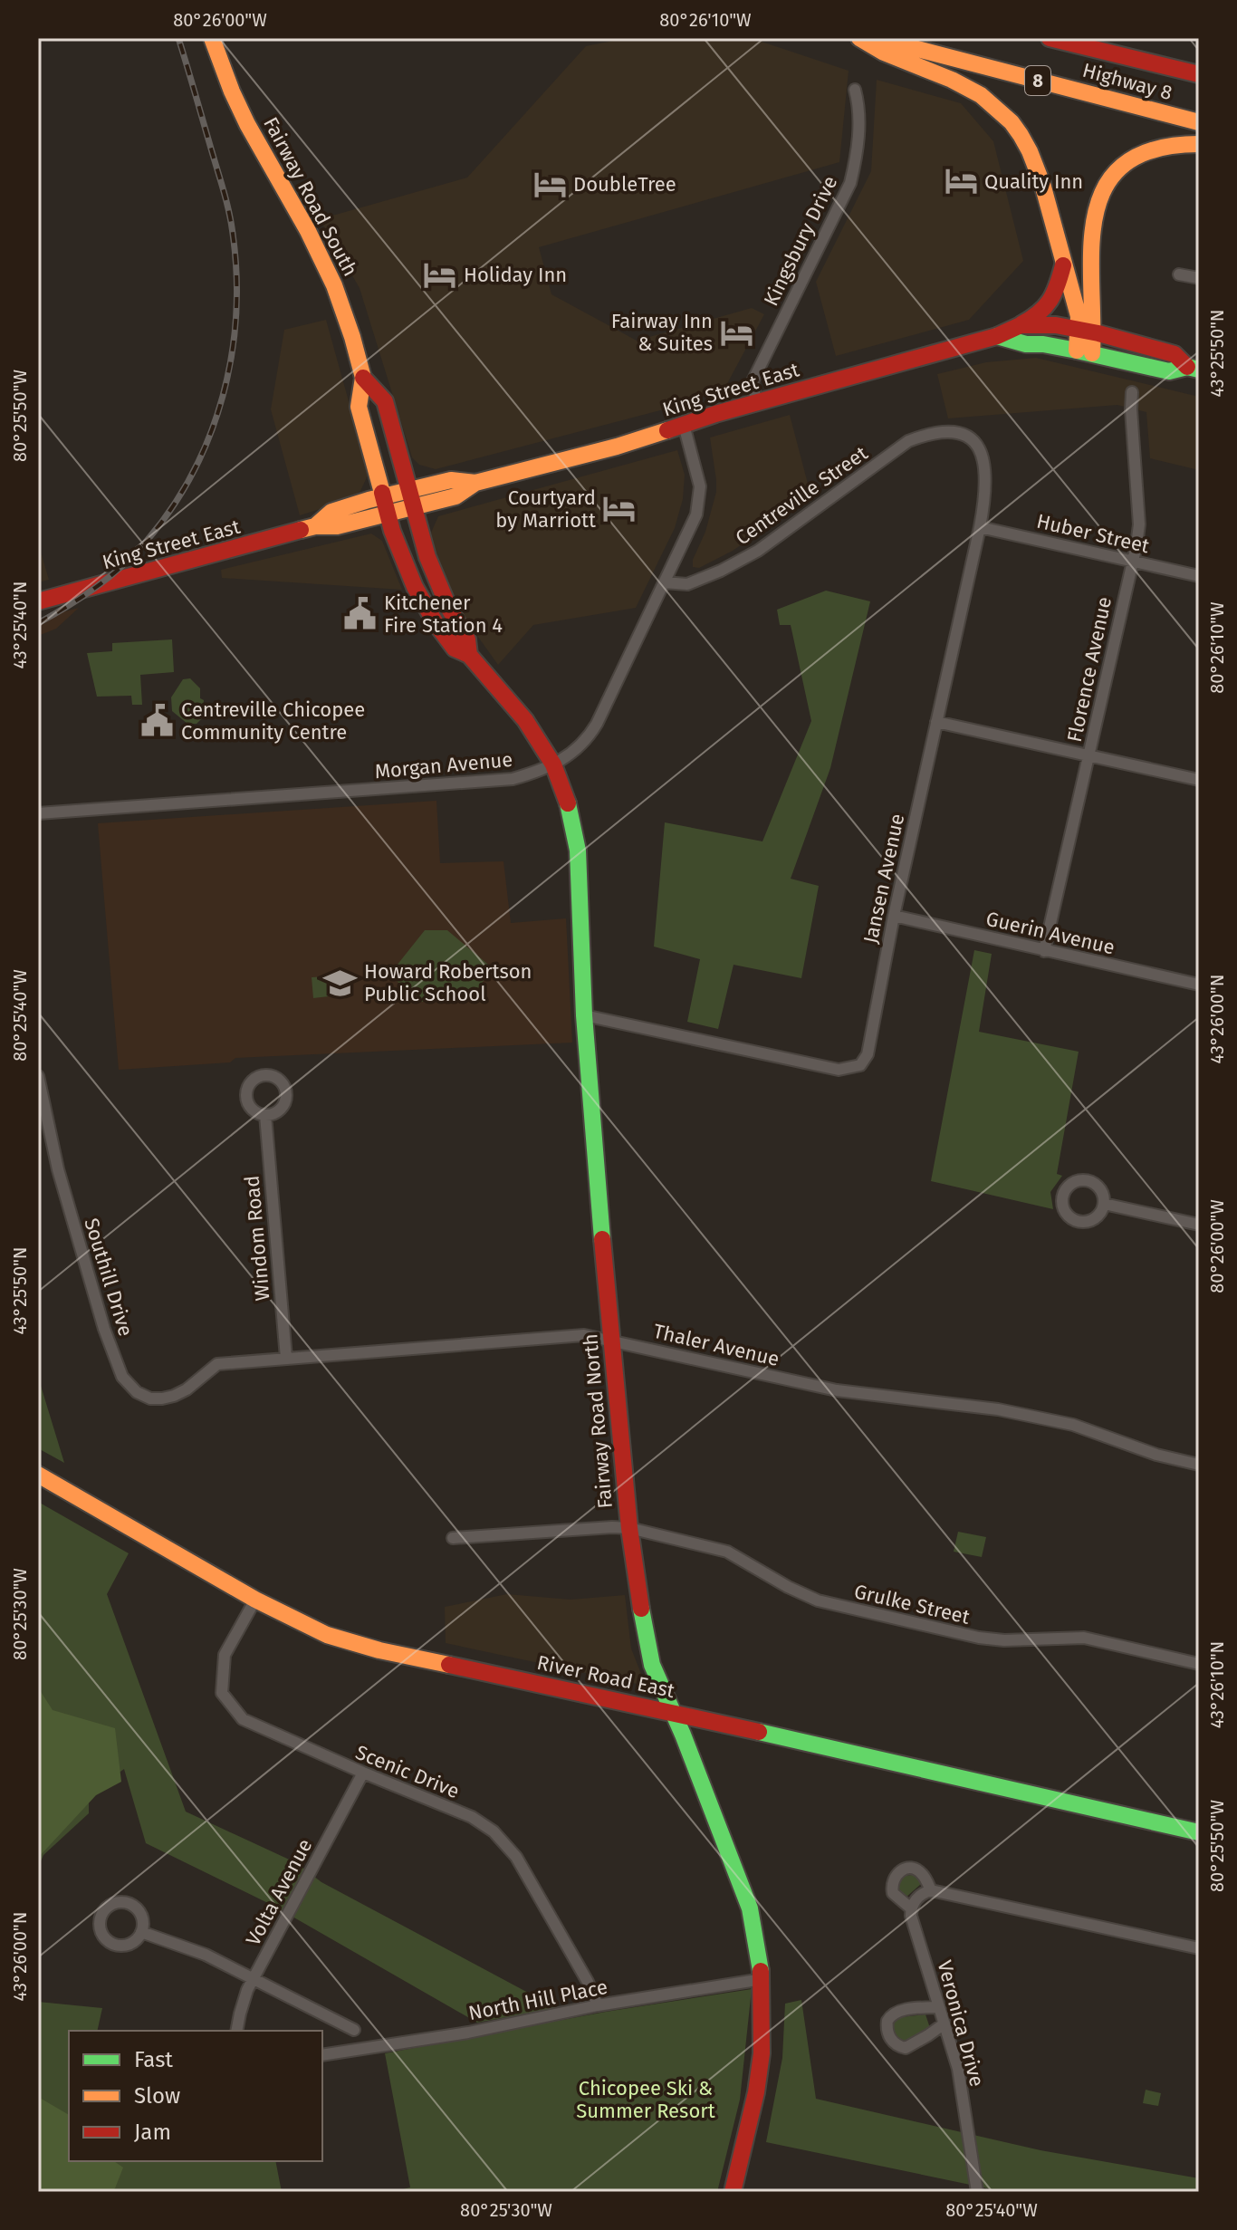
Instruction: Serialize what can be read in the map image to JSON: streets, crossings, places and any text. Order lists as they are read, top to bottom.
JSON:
{
  "streets": {
    "main road": [
      "8",
      "Highway 8",
      "Fairway Road South",
      "King Street East",
      "Fairway Road North",
      "River Road East"
    ],
    "street": [
      "Kingsbury Drive",
      "Centreville Street",
      "Huber Street",
      "Florence Avenue",
      "Morgan Avenue",
      "Jansen Avenue",
      "Guerin Avenue",
      "Windom Road",
      "Southill Drive",
      "Thaler Avenue",
      "Grulke Street",
      "Scenic Drive",
      "Volta Avenue",
      "North Hill Place",
      "Veronica Drive"
    ]
  },
  "crossings": [
    ["Fairway Road South", "King Street East"],
    ["Fairway Road South", "Fairway Road North"],
    ["Kingsbury Drive", "King Street East"],
    ["King Street East", "Morgan Avenue"],
    ["King Street East", "Fairway Road North"],
    ["Centreville Street", "Morgan Avenue"],
    ["Centreville Street", "Jansen Avenue"],
    ["Huber Street", "Florence Avenue"],
    ["Huber Street", "Jansen Avenue"],
    ["Florence Avenue", "Guerin Avenue"],
    ["Morgan Avenue", "Fairway Road North"],
    ["Jansen Avenue", "Guerin Avenue"],
    ["Jansen Avenue", "Fairway Road North"],
    ["Windom Road", "Thaler Avenue"],
    ["Southill Drive", "Thaler Avenue"],
    ["Thaler Avenue", "Fairway Road North"],
    ["Fairway Road North", "Grulke Street"],
    ["Fairway Road North", "River Road East"],
    ["Fairway Road North", "North Hill Place"],
    ["River Road East", "Scenic Drive"],
    ["Scenic Drive", "Volta Avenue"],
    ["Scenic Drive", "North Hill Place"]
  ],
  "parks": ["Chicopee Ski & Summer Resort"],
  "places": {
    "hotel": [
      "Quality Inn",
      "DoubleTree",
      "Holiday Inn",
      "Fairway Inn & Suites",
      "Courtyard by Marriott"
    ],
    "public building": ["Kitchener Fire Station 4", "Centreville Chicopee Community Centre"],
    "school or university": ["Howard Robertson Public School"]
  },
  "legend": ["Fast", "Slow", "Jam"],
  "coordinates": [
    "80°26'00\"W",
    "80°26'10\"W",
    "43°25'50\"N",
    "80°25'50\"W",
    "43°25'40\"N",
    "80°25'40\"W",
    "43°26'00\"N",
    "80°25'30\"W",
    "43°26'10\"N"
  ]
}
